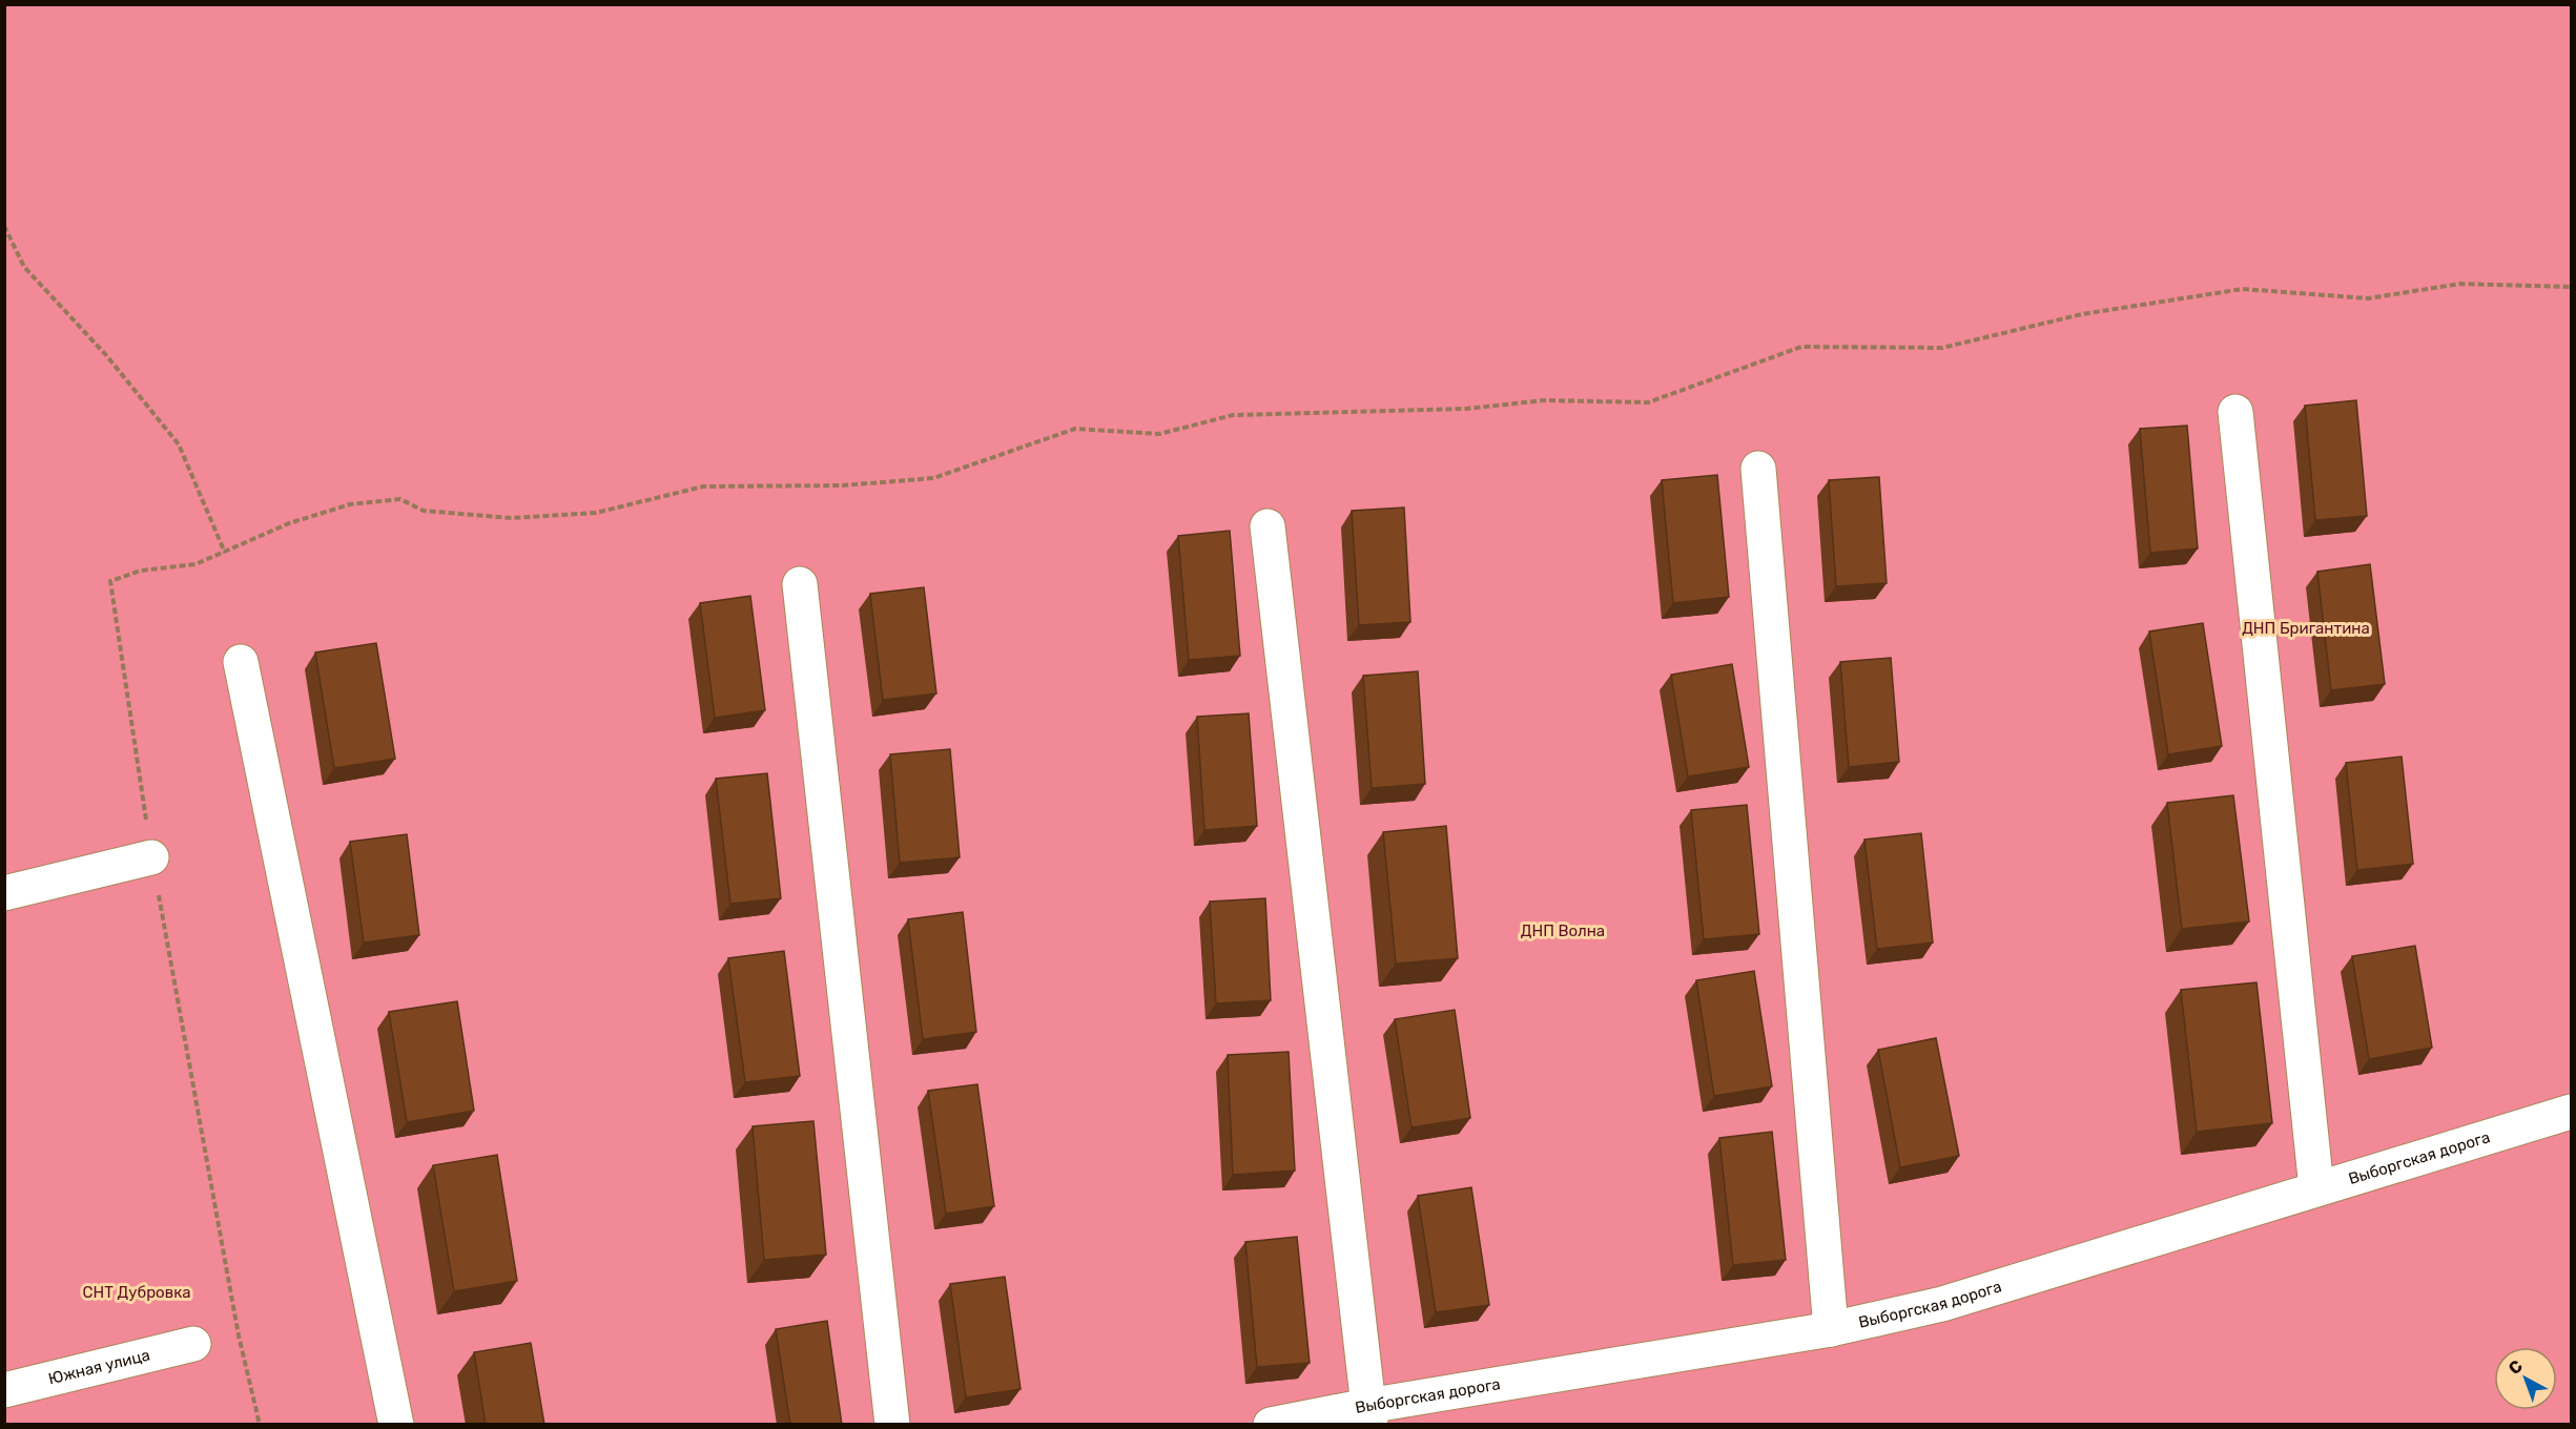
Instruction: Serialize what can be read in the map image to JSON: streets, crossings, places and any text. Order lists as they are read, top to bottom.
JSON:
{
  "streets": {
    "street": ["Выборгская дорога", "Южная улица"]
  },
  "parks": ["ДНП Бригантина", "ДНП Волна", "СНТ Дубровка"],
  "north": "top left"
}
